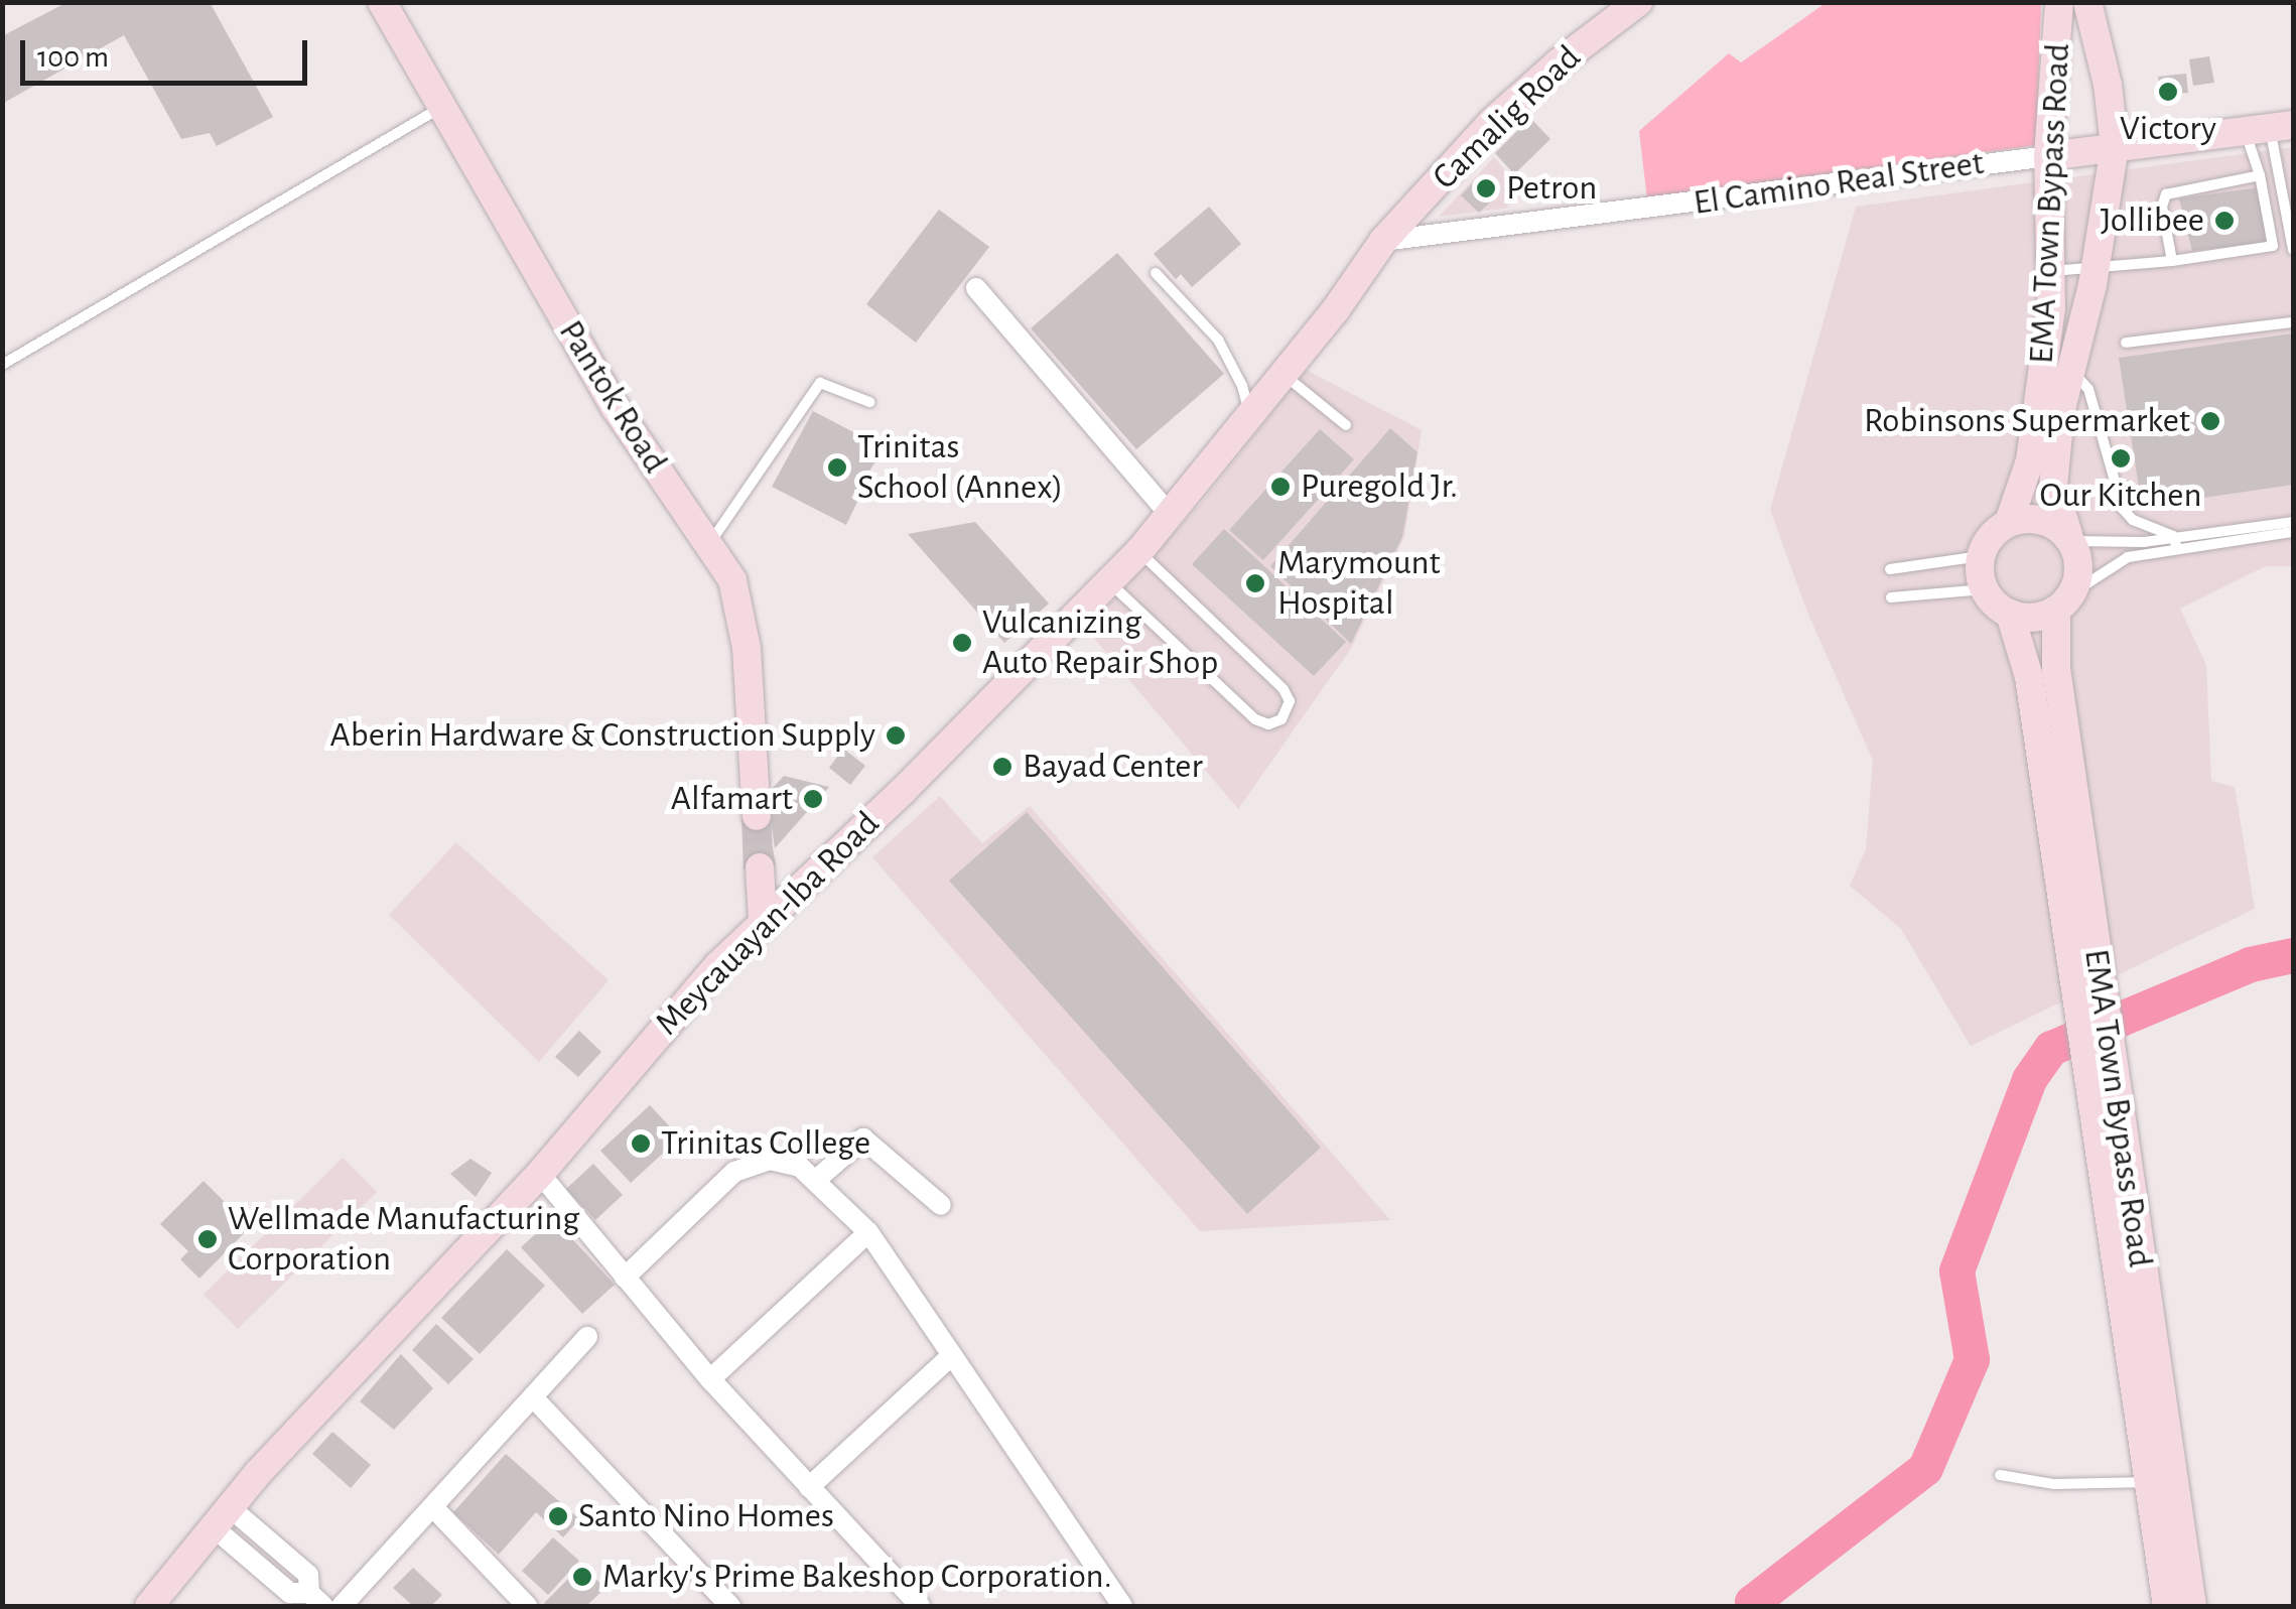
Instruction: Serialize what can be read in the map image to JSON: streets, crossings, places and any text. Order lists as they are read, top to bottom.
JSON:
{
  "streets": {
    "street": [
      "Camalig Road",
      "El Camino Real Street",
      "EMA Town Bypass Road",
      "Pantok Road",
      "Meycauayan-Iba Road"
    ]
  },
  "crossings": [
    ["Camalig Road", "El Camino Real Street"],
    ["Camalig Road", "Meycauayan-Iba Road"],
    ["El Camino Real Street", "EMA Town Bypass Road"],
    ["El Camino Real Street", "Meycauayan-Iba Road"]
  ],
  "places": [
    "Victory",
    "Petron",
    "Jollibee",
    "Robinsons Supermarket",
    "Our Kitchen",
    "Trinitas School (Annex)",
    "Puregold Jr.",
    "Marymount Hospital",
    "Vulcanizing Auto Repair Shop",
    "Aberin Hardware & Construction Supply",
    "Bayad Center",
    "Alfamart",
    "Trinitas College",
    "Wellmade Manufacturing Corporation",
    "Santo Nino Homes",
    "Marky's Prime Bakeshop Corporation."
  ],
  "scale_bar": "100 m"
}
